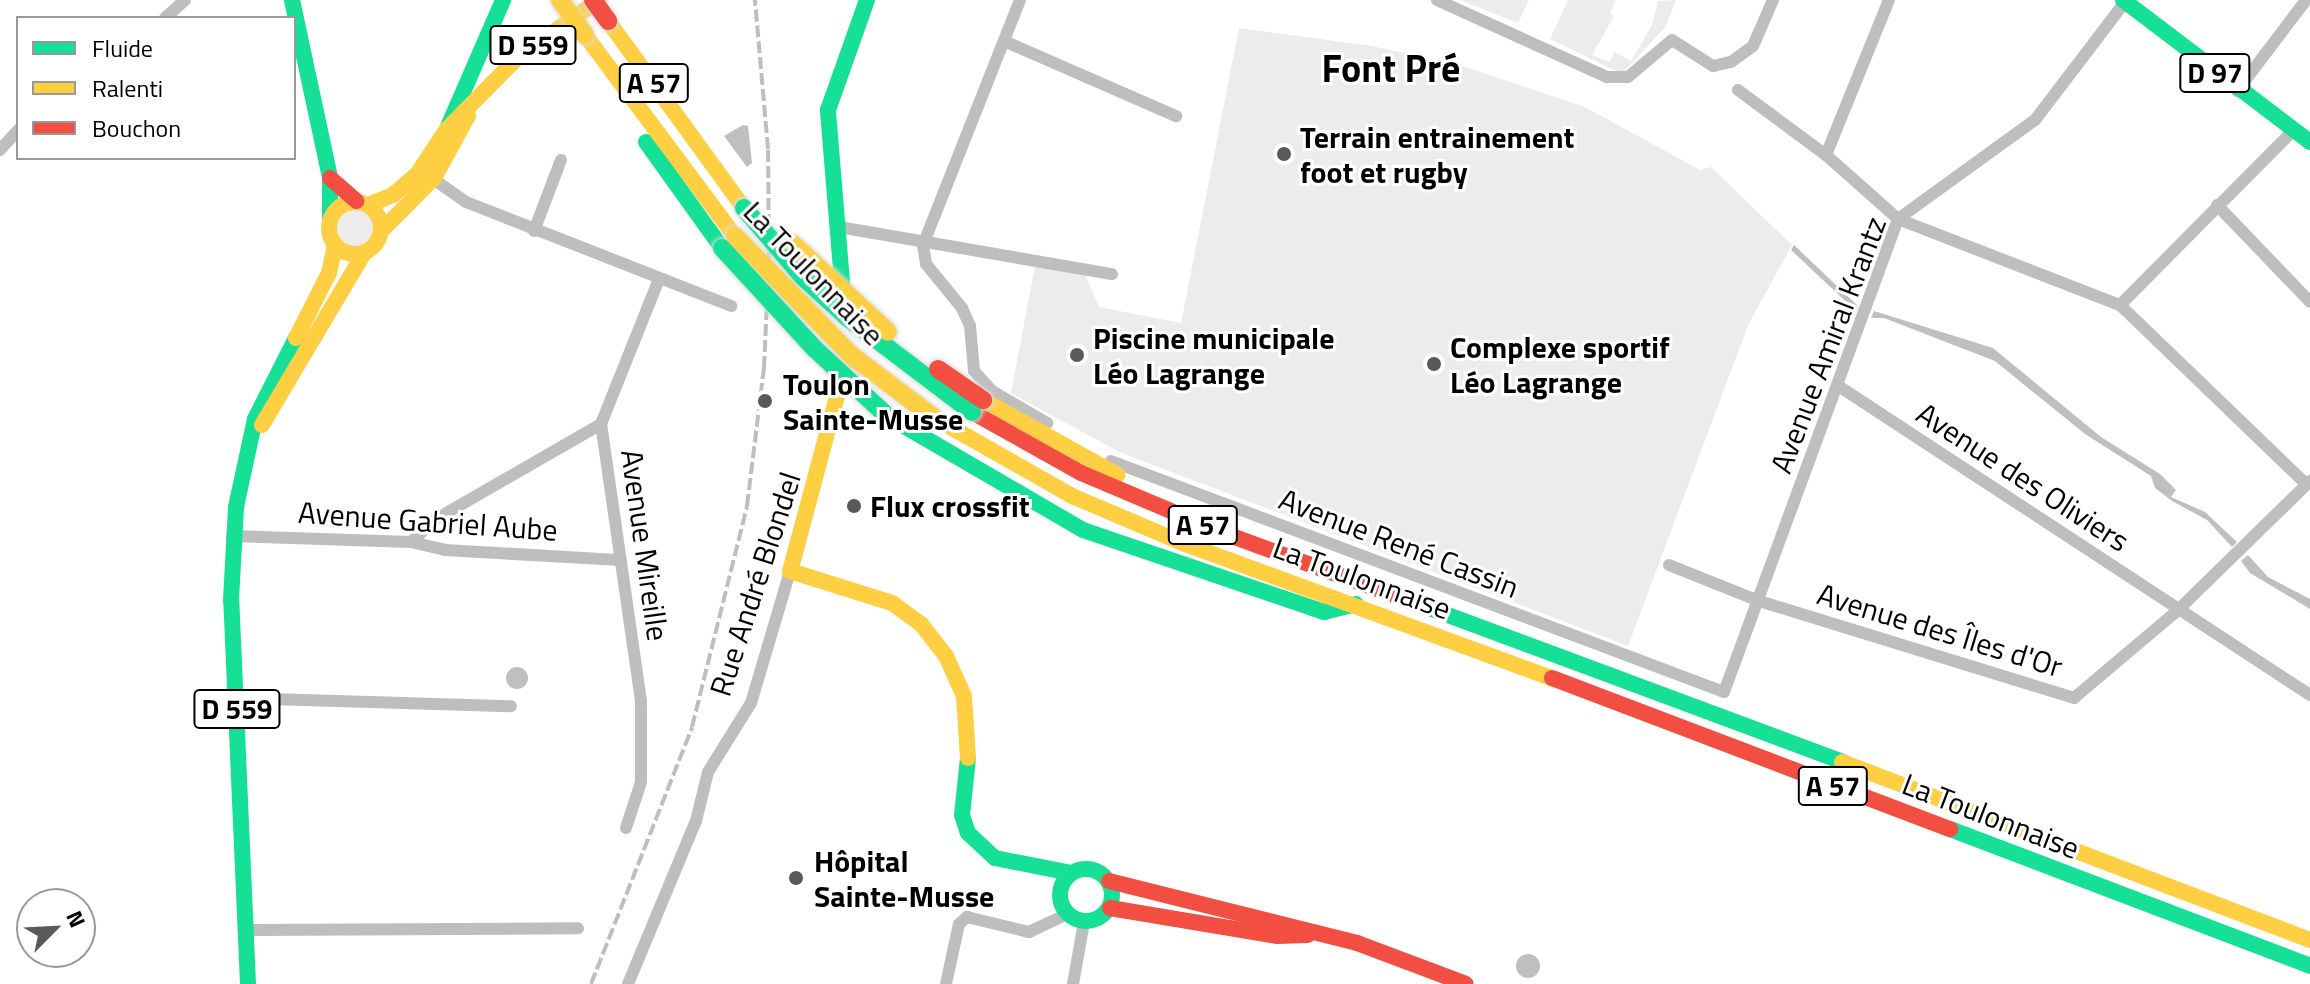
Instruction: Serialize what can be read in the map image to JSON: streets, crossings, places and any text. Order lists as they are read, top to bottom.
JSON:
{
  "streets": {
    "main road": [
      "D 559",
      "D 97",
      "A 57",
      "La Toulonnaise",
      "Rue André Blondel"
    ],
    "street": [
      "Avenue Amiral Krantz",
      "Avenue des Oliviers",
      "Avenue Gabriel Aube",
      "Avenue René Cassin",
      "Avenue Mireille",
      "Avenue des Îles d'Or"
    ]
  },
  "crossings": [
    ["D 559", "La Toulonnaise"],
    ["D 559", "Avenue Gabriel Aube"],
    ["D 97", "Avenue Amiral Krantz"],
    ["Avenue Amiral Krantz", "Avenue des Oliviers"],
    ["Avenue Amiral Krantz", "Avenue René Cassin"],
    ["Avenue Amiral Krantz", "Avenue des Îles d'Or"],
    ["Avenue des Oliviers", "Avenue des Îles d'Or"],
    ["Avenue Gabriel Aube", "Avenue Mireille"]
  ],
  "districts": ["Font Pré"],
  "places": [
    "Terrain entrainement foot et rugby",
    "Piscine municipale Léo Lagrange",
    "Complexe sportif Léo Lagrange",
    "Toulon Sainte-Musse",
    "Flux crossfit",
    "Hôpital Sainte-Musse"
  ],
  "legend": ["Fluide", "Ralenti", "Bouchon"],
  "north": "top right"
}
